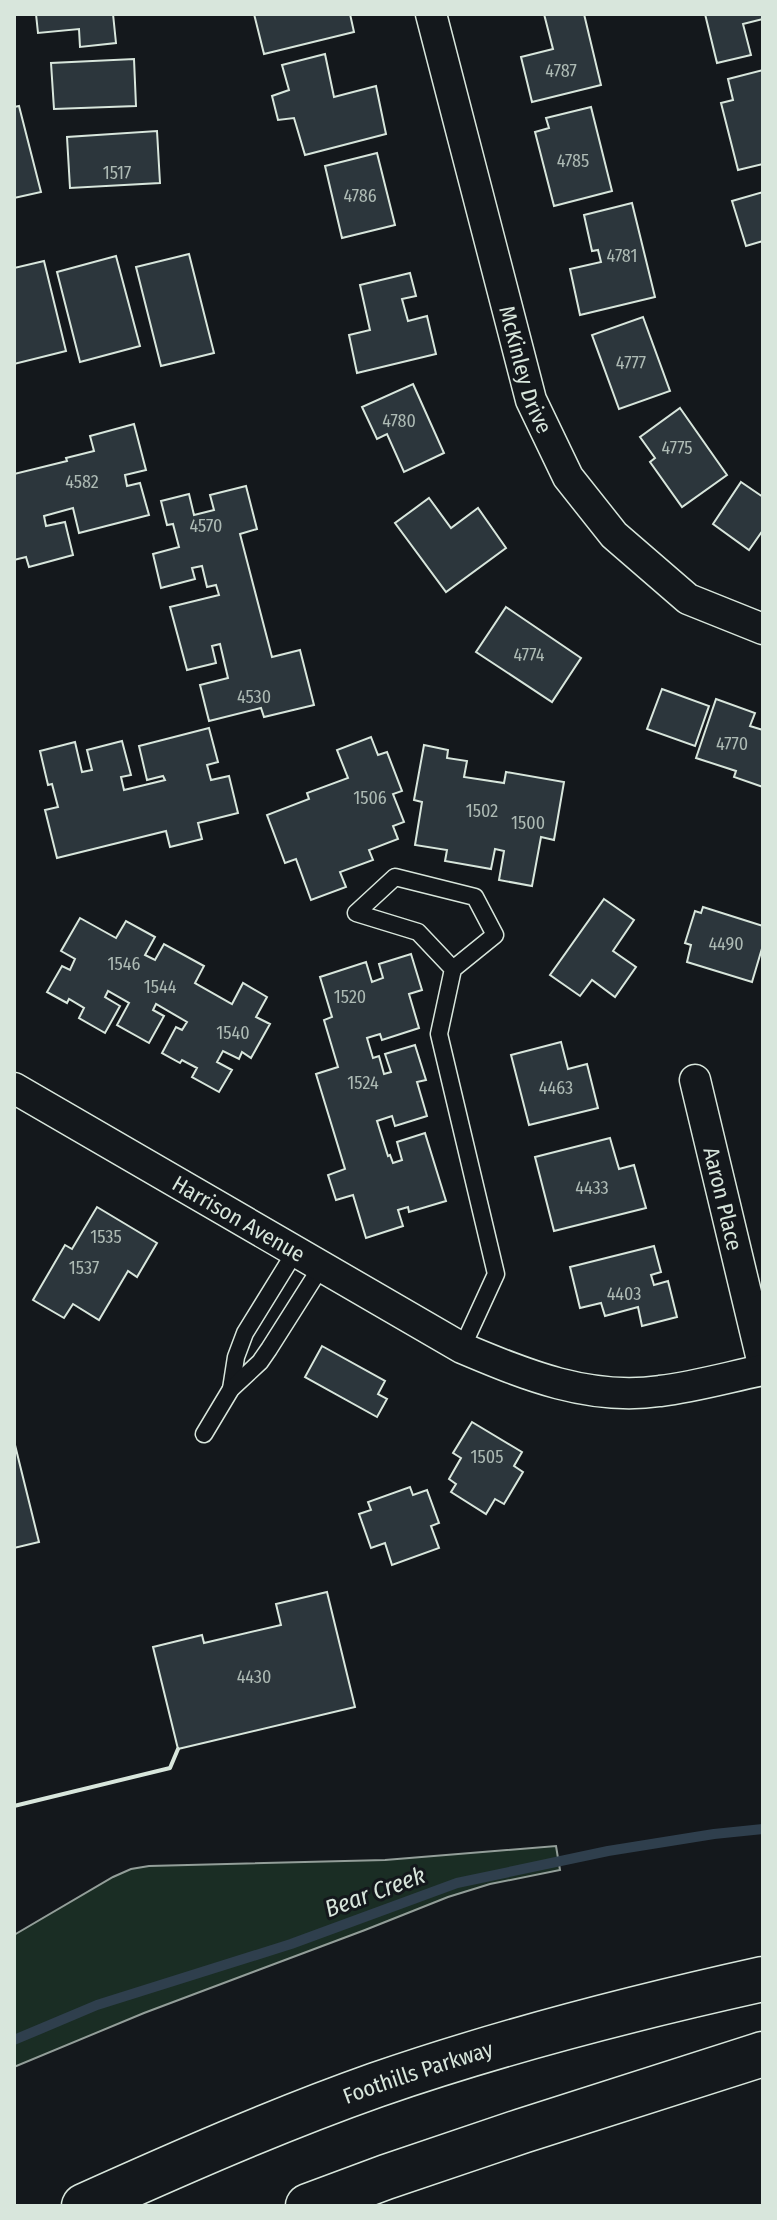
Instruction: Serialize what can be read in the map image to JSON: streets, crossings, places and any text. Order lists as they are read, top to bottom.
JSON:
{
  "streets": {
    "highway": ["Foothills Parkway"],
    "street": ["McKinley Drive", "Aaron Place", "Harrison Avenue"]
  },
  "crossings": [
    ["Aaron Place", "Harrison Avenue"]
  ],
  "water": ["Bear Creek"],
  "house_numbers": [
    "4787",
    "4785",
    "1517",
    "4786",
    "4781",
    "4777",
    "4780",
    "4775",
    "4582",
    "4570",
    "4774",
    "4530",
    "4770",
    "1506",
    "1502",
    "1500",
    "4490",
    "1546",
    "1544",
    "1520",
    "1540",
    "1524",
    "4463",
    "4433",
    "1535",
    "1537",
    "4403",
    "1505",
    "4430"
  ]
}
